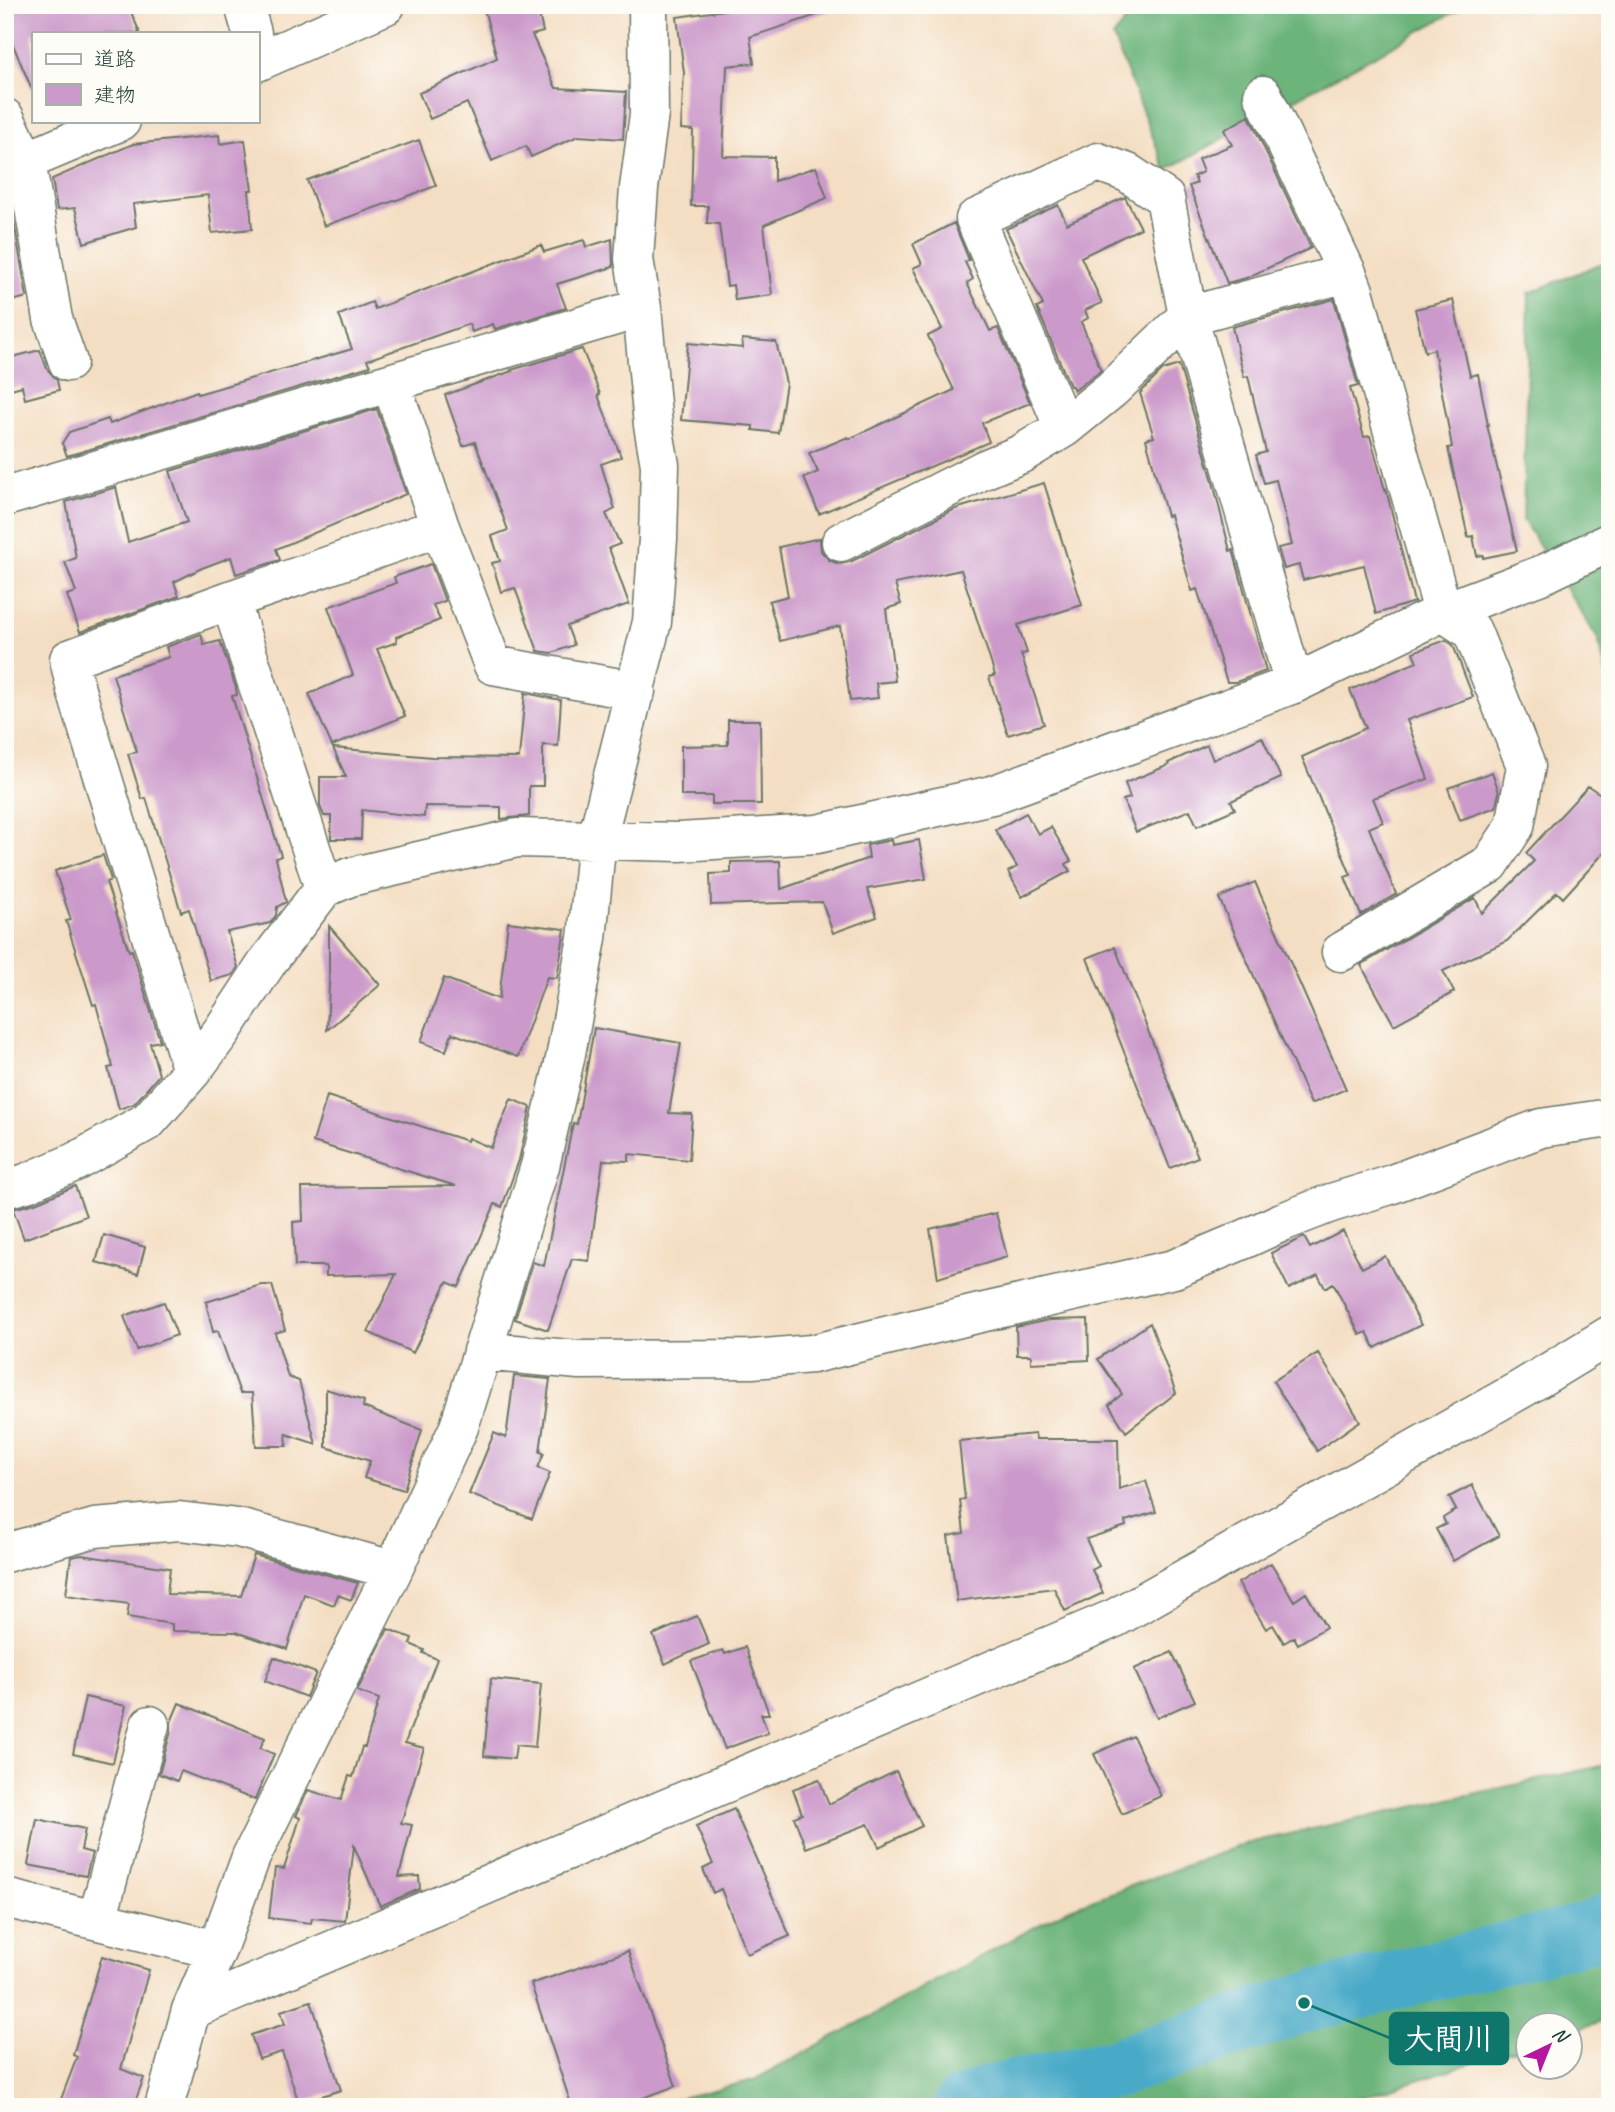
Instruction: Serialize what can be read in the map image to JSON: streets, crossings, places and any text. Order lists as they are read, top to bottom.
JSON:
{
  "places": ["大間川"],
  "legend": ["道路", "建物"],
  "north": "top right"
}
